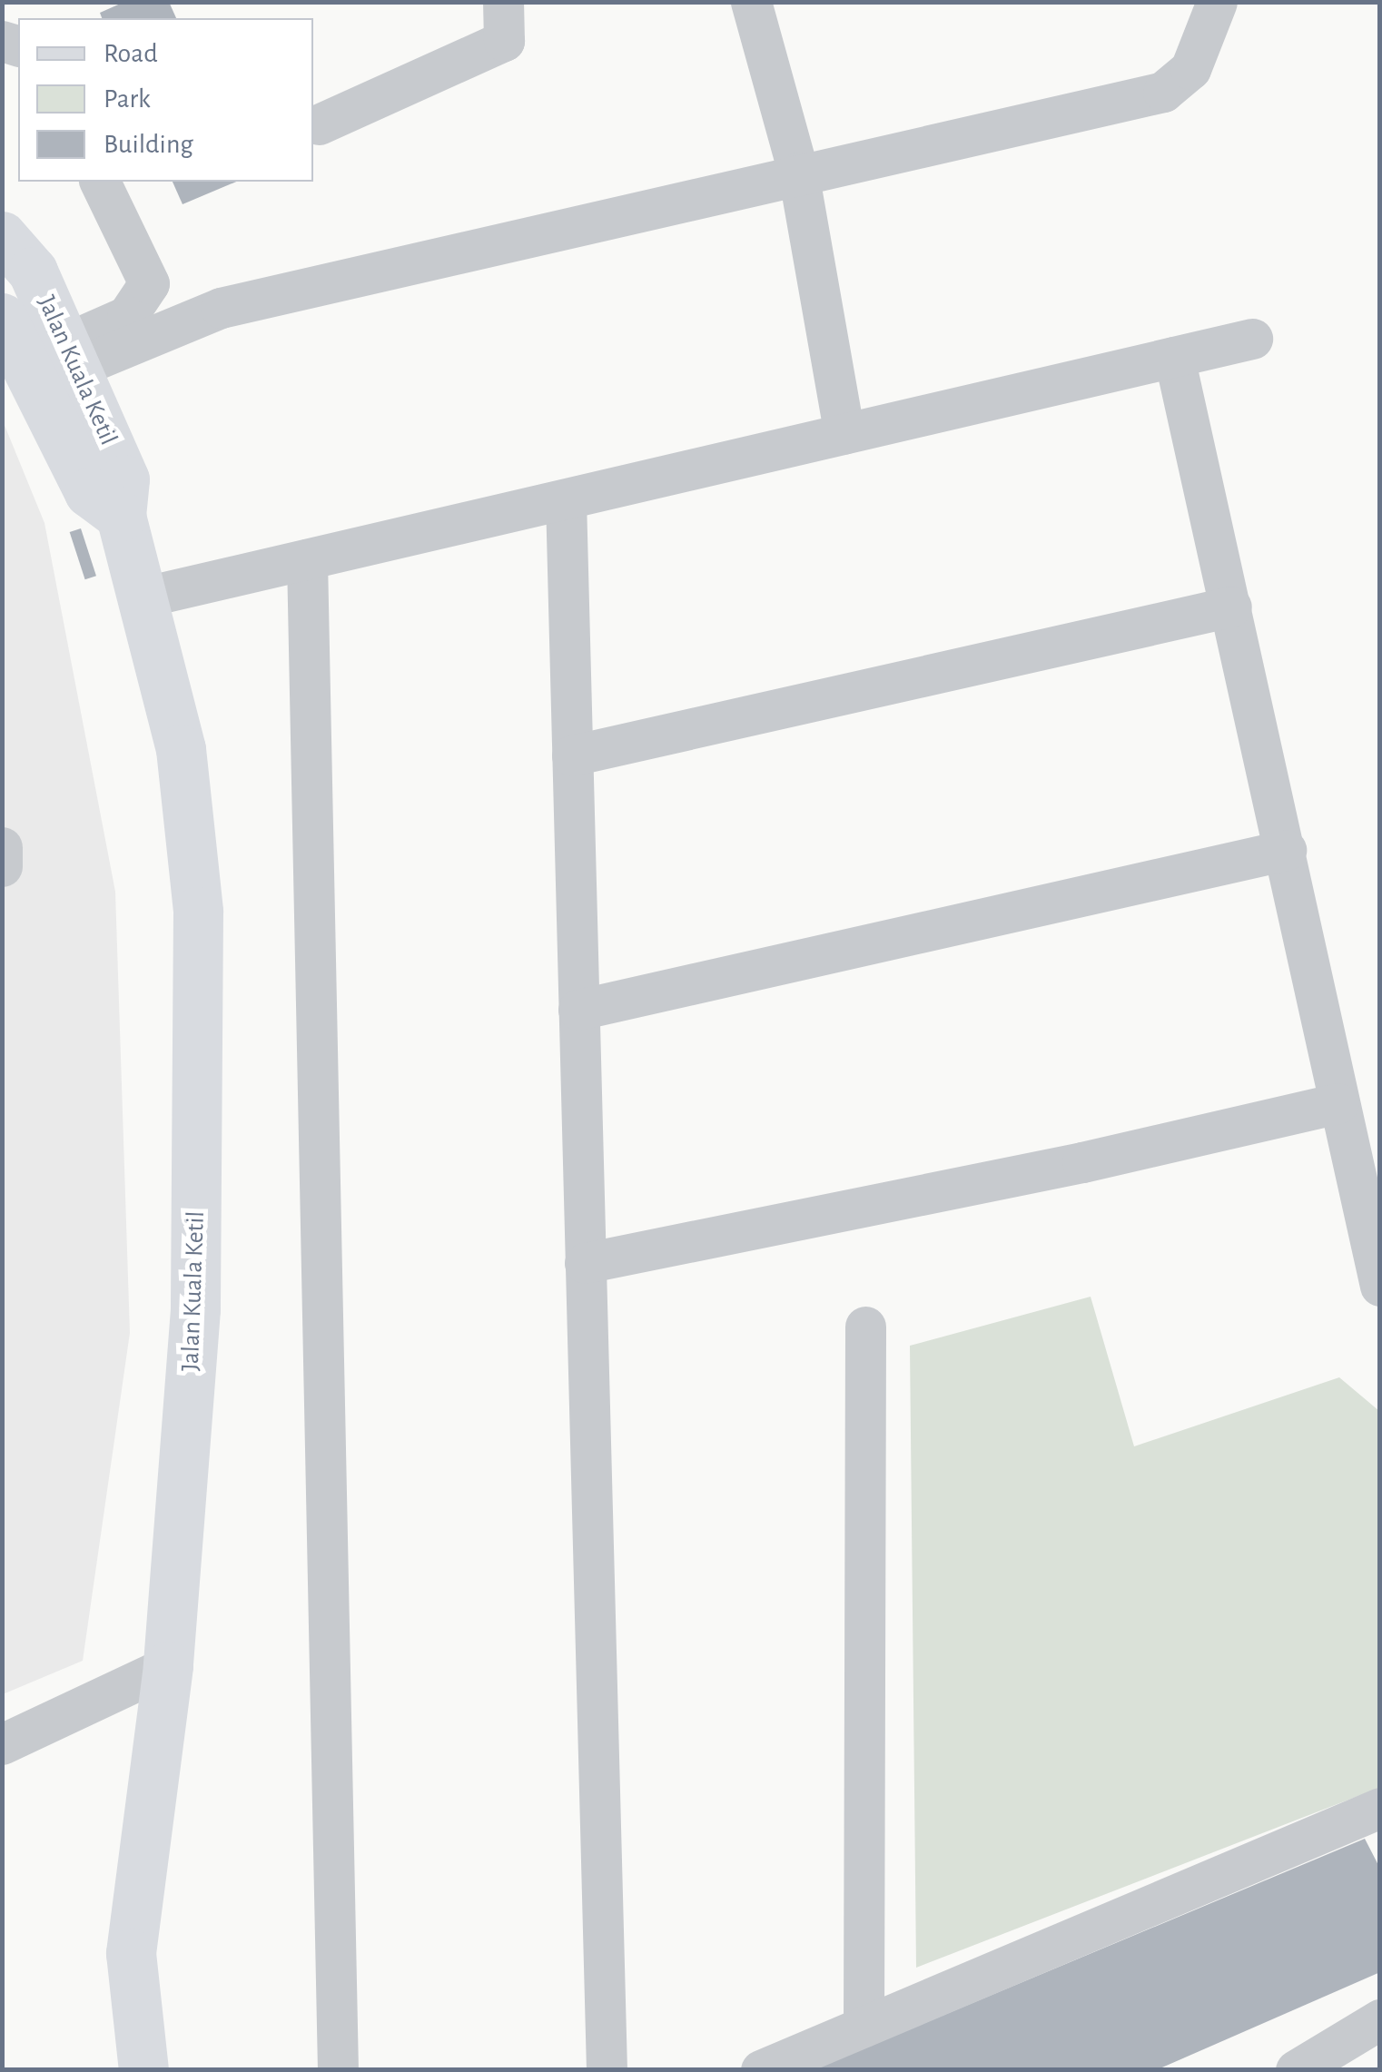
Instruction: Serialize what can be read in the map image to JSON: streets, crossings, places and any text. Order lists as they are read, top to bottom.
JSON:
{
  "streets": {
    "main road": ["Jalan Kuala Ketil"]
  },
  "legend": ["Road", "Park", "Building"]
}
